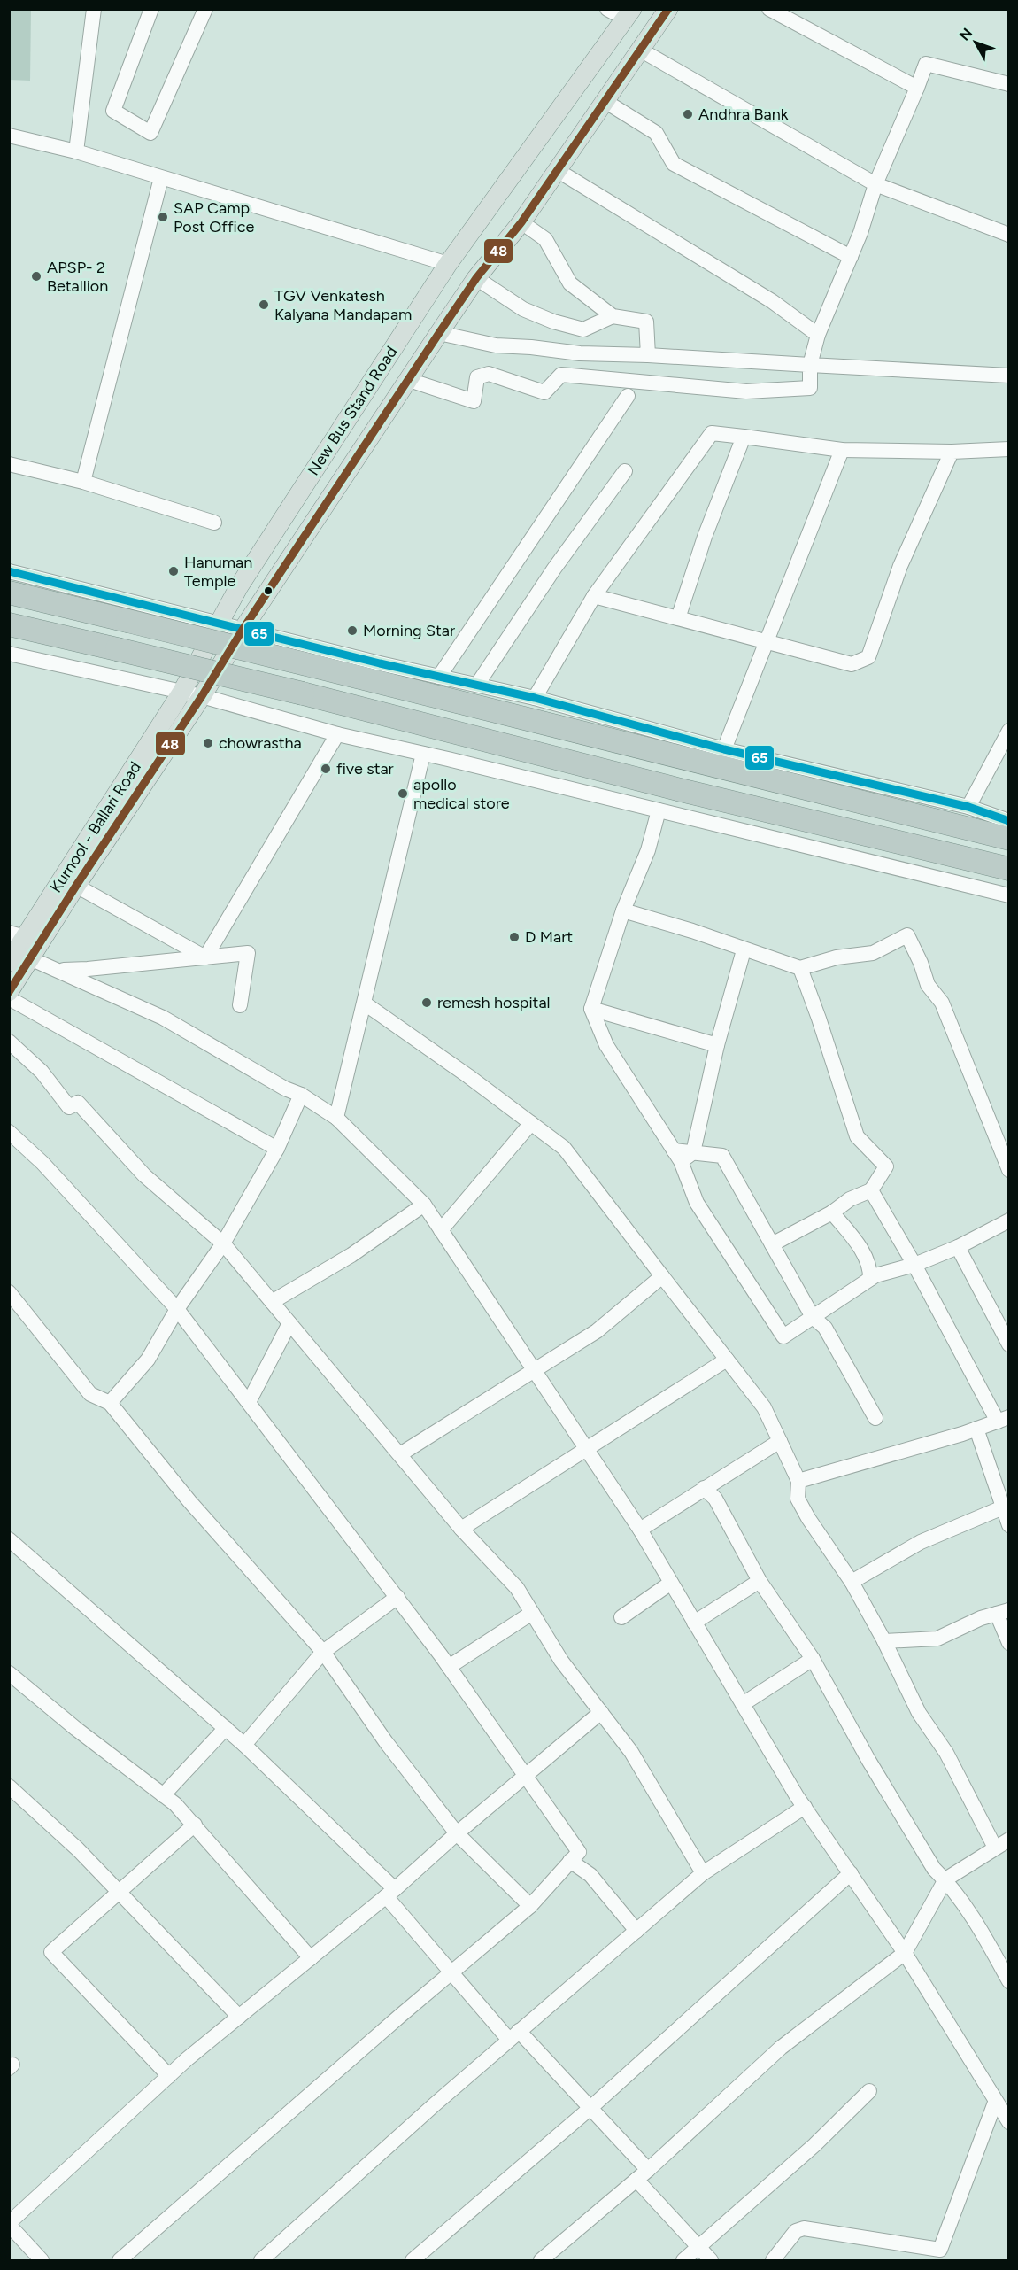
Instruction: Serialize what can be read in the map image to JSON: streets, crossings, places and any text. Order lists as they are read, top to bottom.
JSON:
{
  "streets": {
    "main road": ["New Bus Stand Road", "Kurnool - Ballari Road"]
  },
  "crossings": [
    ["New Bus Stand Road", "Kurnool - Ballari Road"]
  ],
  "places": [
    "Andhra Bank",
    "SAP Camp Post Office",
    "APSP- 2 Betallion",
    "TGV Venkatesh Kalyana Mandapam",
    "Hanuman Temple",
    "Morning Star",
    "chowrastha",
    "five star",
    "apollo medical store",
    "D Mart",
    "remesh hospital"
  ],
  "lines": ["transit line 48", "transit line 65"],
  "north": "top left"
}
